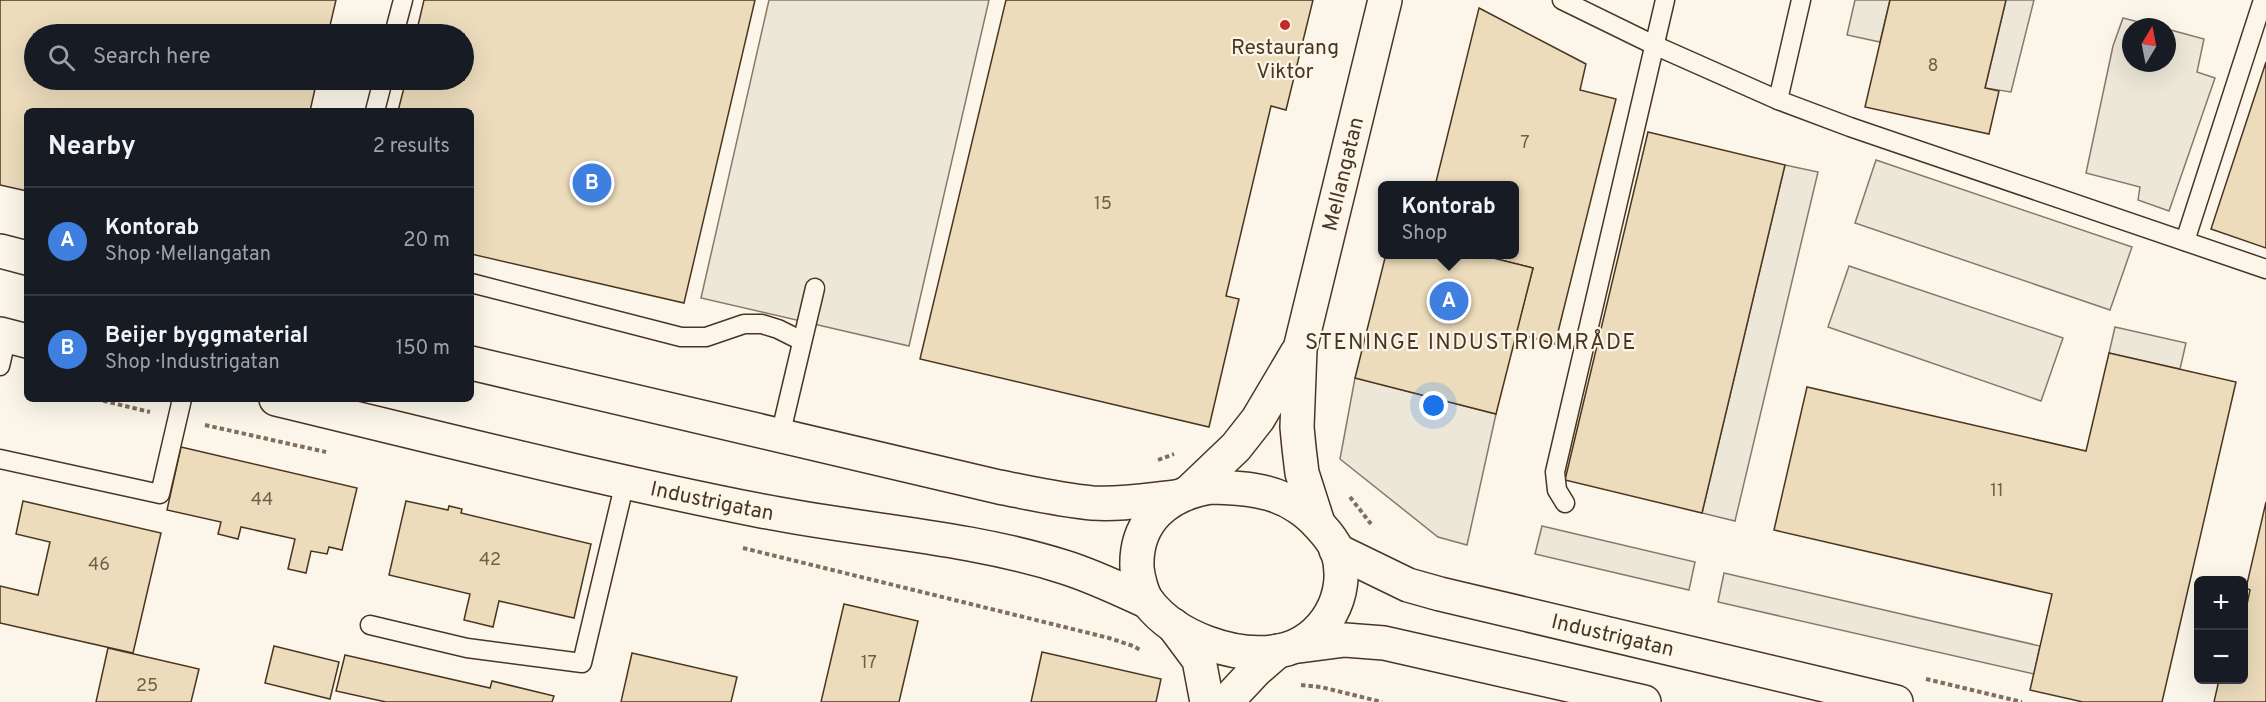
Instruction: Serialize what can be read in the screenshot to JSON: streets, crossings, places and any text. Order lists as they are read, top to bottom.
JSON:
{
  "streets": {
    "main road": ["Mellangatan", "Industrigatan"]
  },
  "crossings": [
    ["Mellangatan", "Industrigatan"]
  ],
  "districts": ["STENINGE INDUSTRIOMRÅDE"],
  "places": ["Restaurang Viktor"],
  "house_numbers": [
    "8",
    "7",
    "15",
    "11",
    "44",
    "42",
    "46",
    "17",
    "25"
  ],
  "north": "top",
  "page": {
    "search": "Search here",
    "heading": ["Nearby", "2 results"],
    "pins": ["B", "A"],
    "popup": ["Kontorab", "Shop"],
    "list": [
      {
        "mark": "A",
        "name": "Kontorab",
        "note": "Shop · Mellangatan",
        "value": "20 m"
      },
      {
        "mark": "B",
        "name": "Beijer byggmaterial",
        "note": "Shop · Industrigatan",
        "value": "150 m"
      }
    ],
    "map_buttons": ["+", "−"]
  }
}
